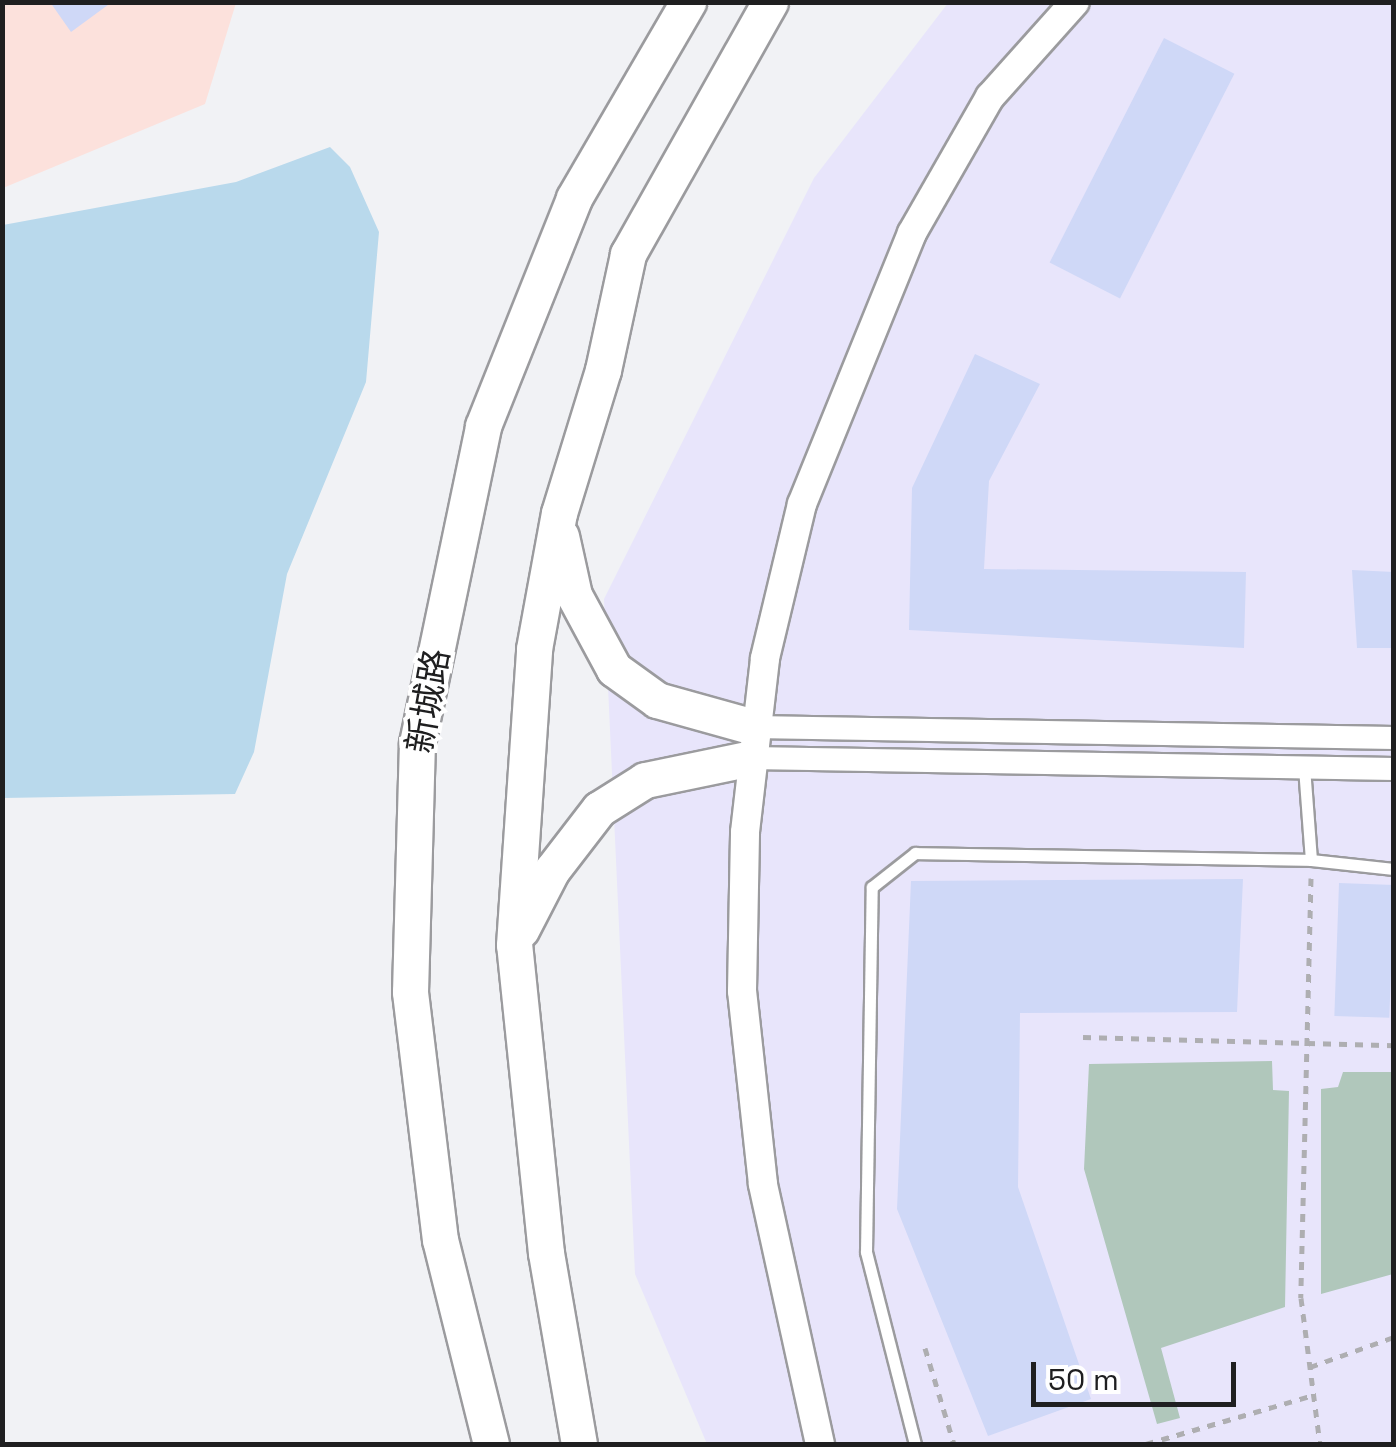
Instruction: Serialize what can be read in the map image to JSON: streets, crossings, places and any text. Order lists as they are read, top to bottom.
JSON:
{
  "streets": {
    "main road": ["新城路"]
  },
  "scale_bar": "50 m"
}
